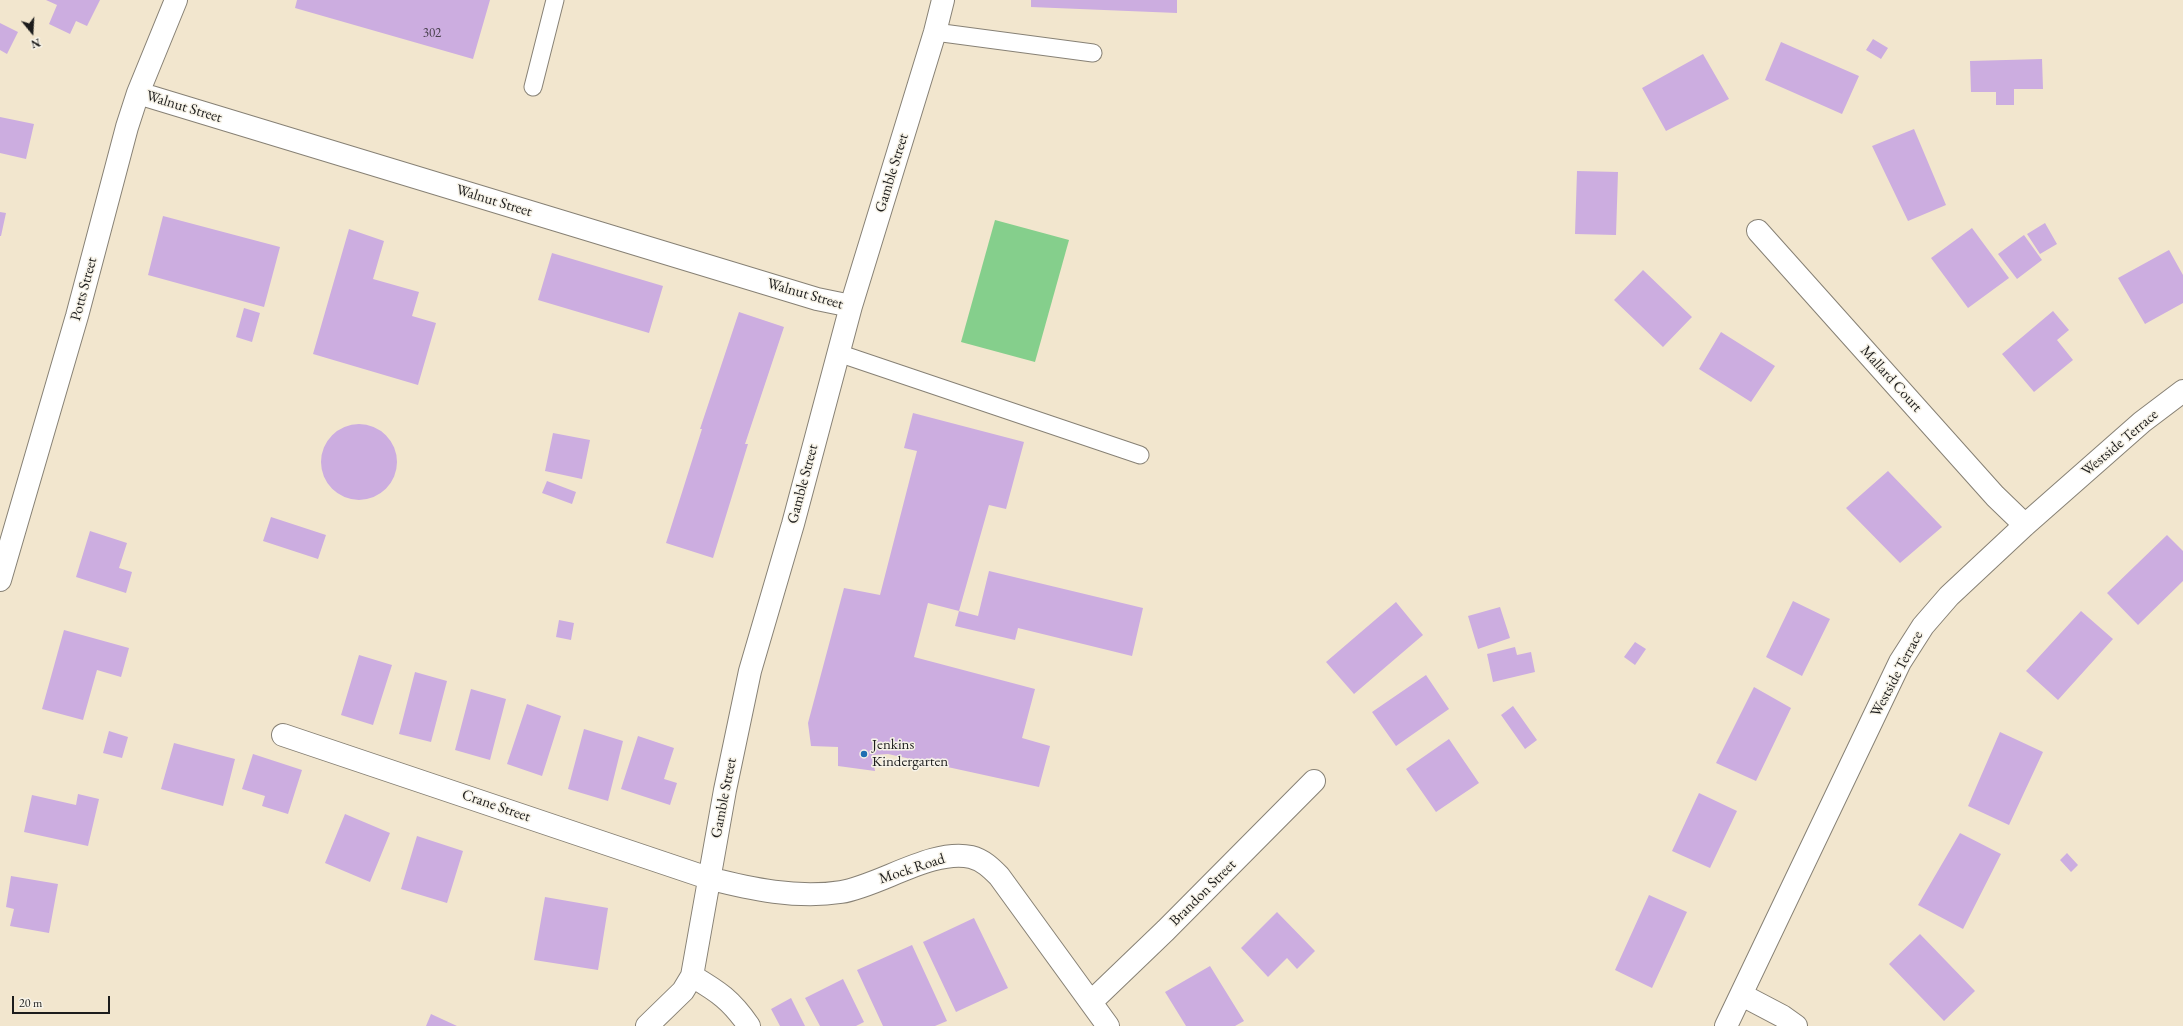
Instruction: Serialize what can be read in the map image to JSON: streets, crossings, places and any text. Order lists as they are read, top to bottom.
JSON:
{
  "streets": {
    "street": [
      "Walnut Street",
      "Gamble Street",
      "Potts Street",
      "Mallard Court",
      "Westside Terrace",
      "Crane Street",
      "Mock Road",
      "Brandon Street"
    ]
  },
  "crossings": [
    ["Walnut Street", "Gamble Street"],
    ["Walnut Street", "Potts Street"],
    ["Gamble Street", "Crane Street"],
    ["Gamble Street", "Mock Road"],
    ["Mallard Court", "Westside Terrace"],
    ["Crane Street", "Mock Road"],
    ["Mock Road", "Brandon Street"]
  ],
  "places": ["Jenkins Kindergarten"],
  "house_numbers": ["302"],
  "scale_bar": "20 m",
  "north": "bottom"
}
